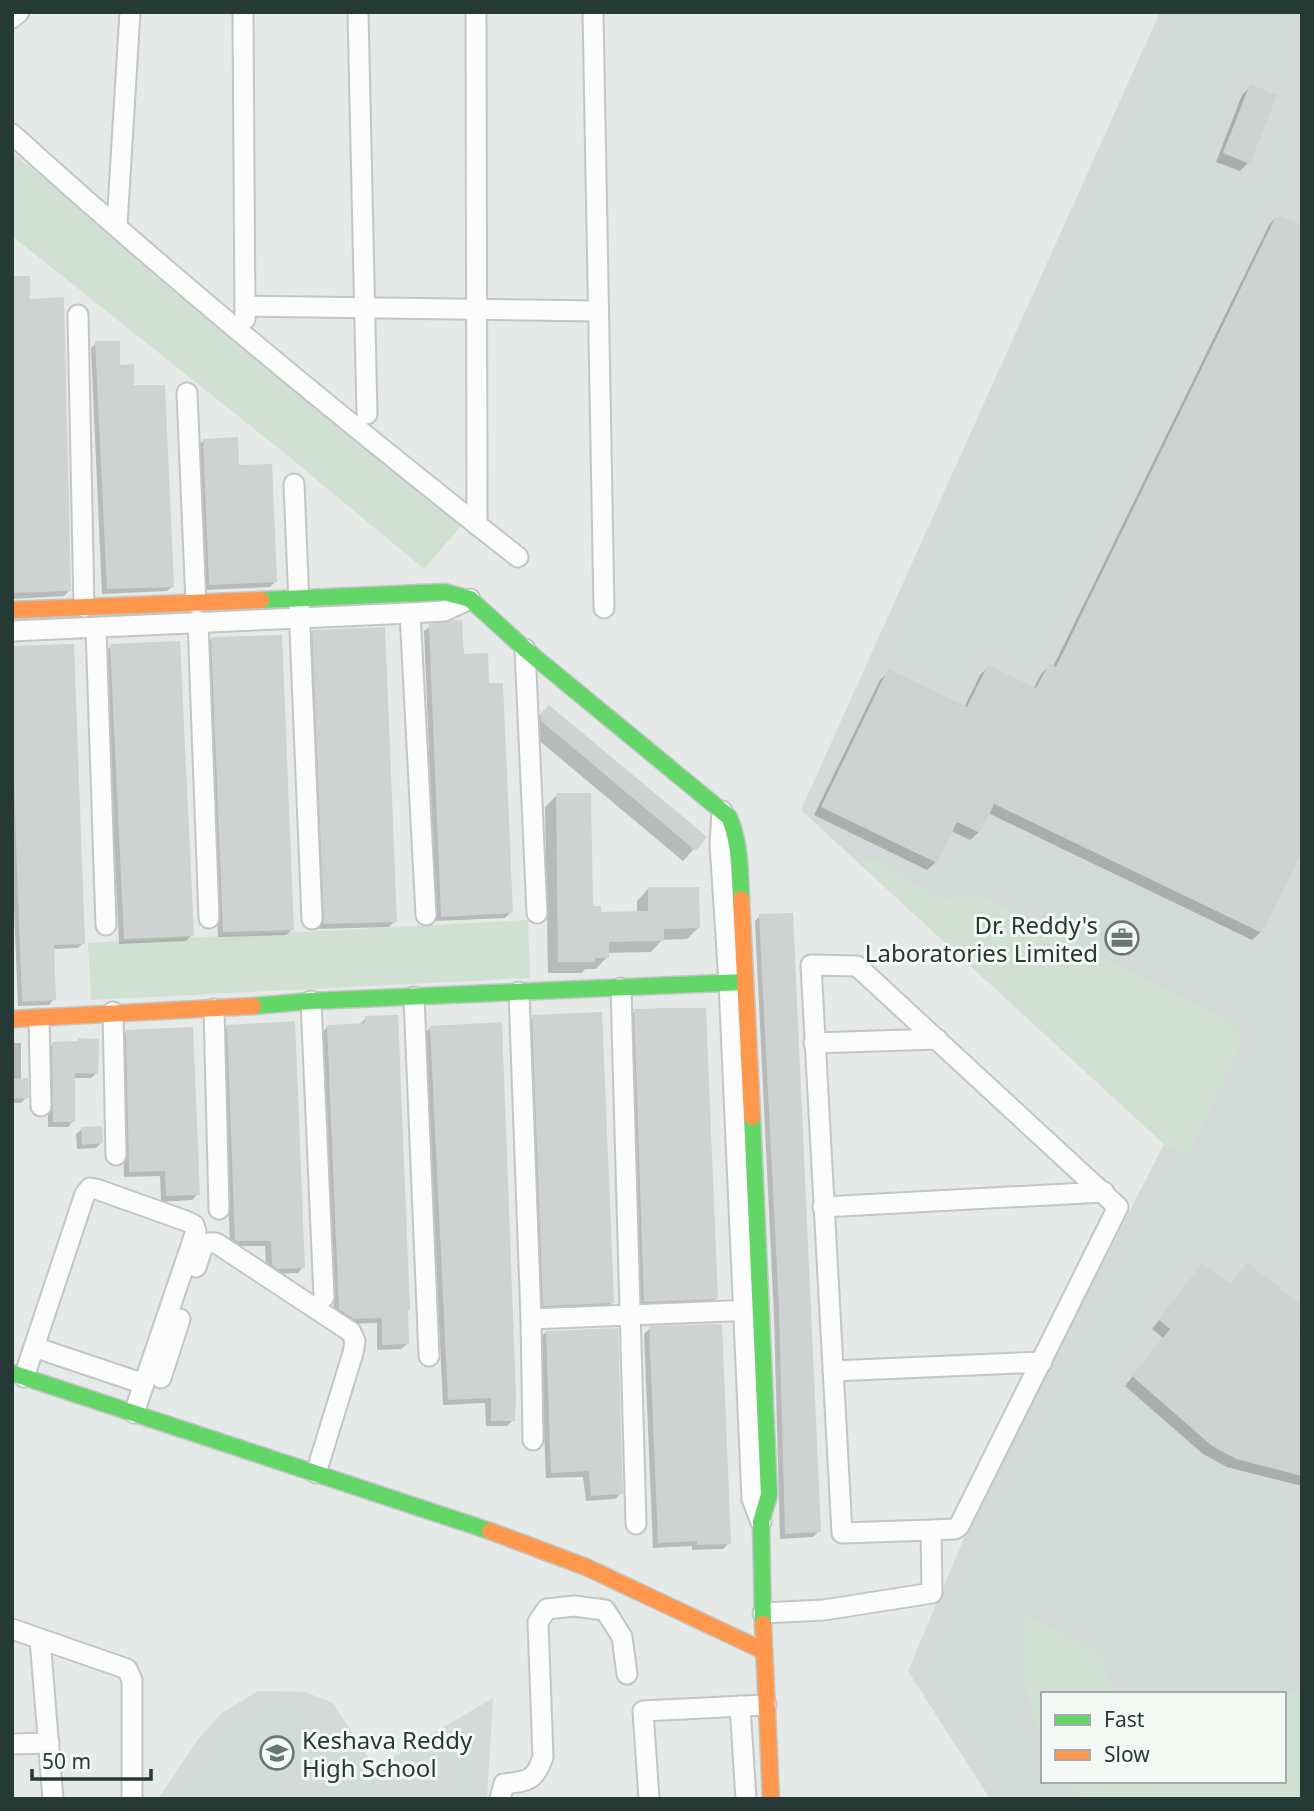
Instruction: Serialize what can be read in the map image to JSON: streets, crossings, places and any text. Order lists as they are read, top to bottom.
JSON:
{
  "places": {
    "office": ["Dr. Reddy's Laboratories Limited"],
    "school or university": ["Keshava Reddy High School"]
  },
  "legend": ["Fast", "Slow"],
  "scale_bar": "50 m"
}
